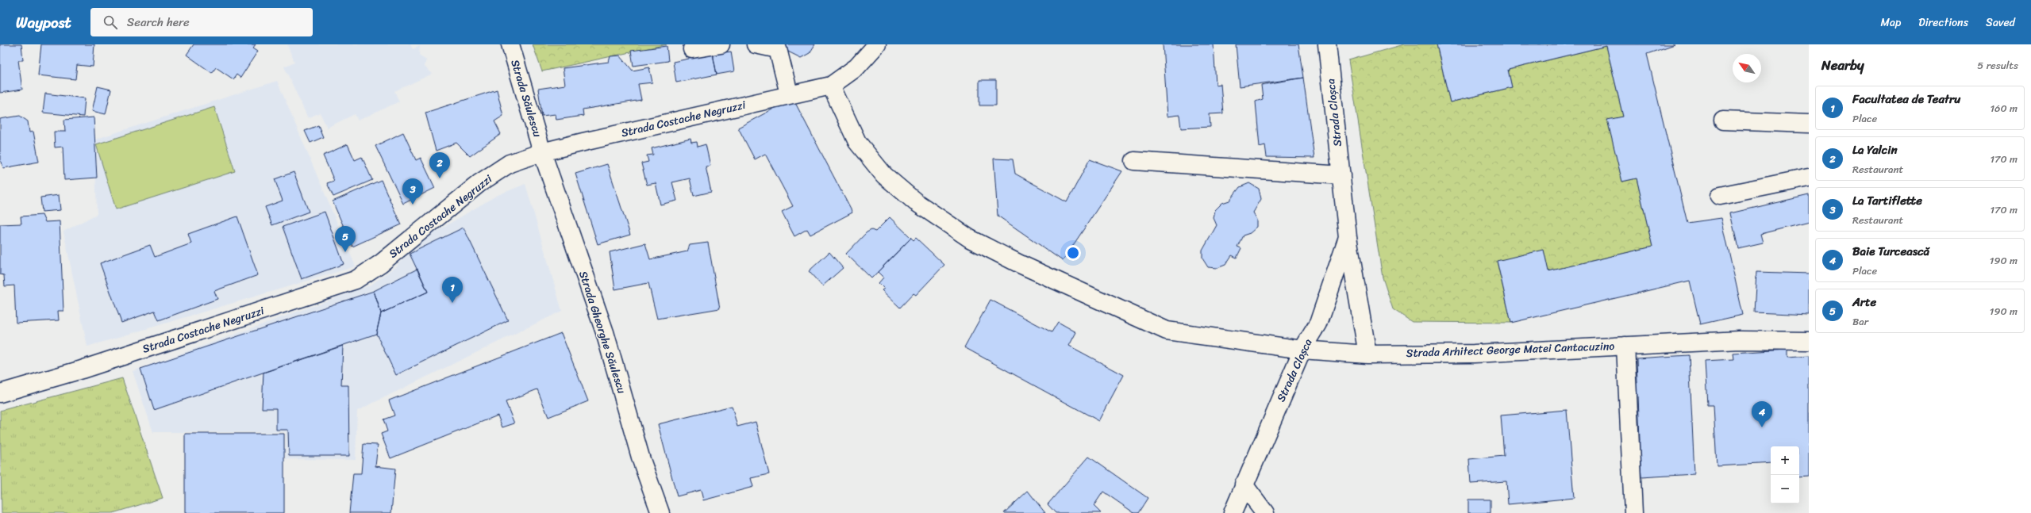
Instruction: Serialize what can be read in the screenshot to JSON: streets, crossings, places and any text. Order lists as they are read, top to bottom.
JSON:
{
  "streets": {
    "street": [
      "Strada Săulescu",
      "Strada Cloșca",
      "Strada Costache Negruzzi",
      "Strada Gheorghe Săulescu",
      "Strada Arhitect George Matei Cantacuzino"
    ]
  },
  "crossings": [
    ["Strada Săulescu", "Strada Costache Negruzzi"],
    ["Strada Săulescu", "Strada Gheorghe Săulescu"],
    ["Strada Cloșca", "Strada Arhitect George Matei Cantacuzino"],
    ["Strada Costache Negruzzi", "Strada Gheorghe Săulescu"],
    ["Strada Costache Negruzzi", "Strada Arhitect George Matei Cantacuzino"]
  ],
  "north": "top left",
  "page": {
    "header": "Waypost",
    "search": "Search here",
    "nav": ["Map", "Directions", "Saved"],
    "heading": ["Nearby", "5 results"],
    "list": [
      {
        "mark": "1",
        "name": "Facultatea de Teatru",
        "note": "Place",
        "value": "160 m"
      },
      {
        "mark": "2",
        "name": "La Yalcin",
        "note": "Restaurant",
        "value": "170 m"
      },
      {
        "mark": "3",
        "name": "La Tartiflette",
        "note": "Restaurant",
        "value": "170 m"
      },
      {
        "mark": "4",
        "name": "Baie Turcească",
        "note": "Place",
        "value": "190 m"
      },
      {
        "mark": "5",
        "name": "Arte",
        "note": "Bar",
        "value": "190 m"
      }
    ],
    "pins": [
      "2",
      "3",
      "5",
      "1",
      "4"
    ],
    "map_buttons": ["+", "−"]
  }
}
